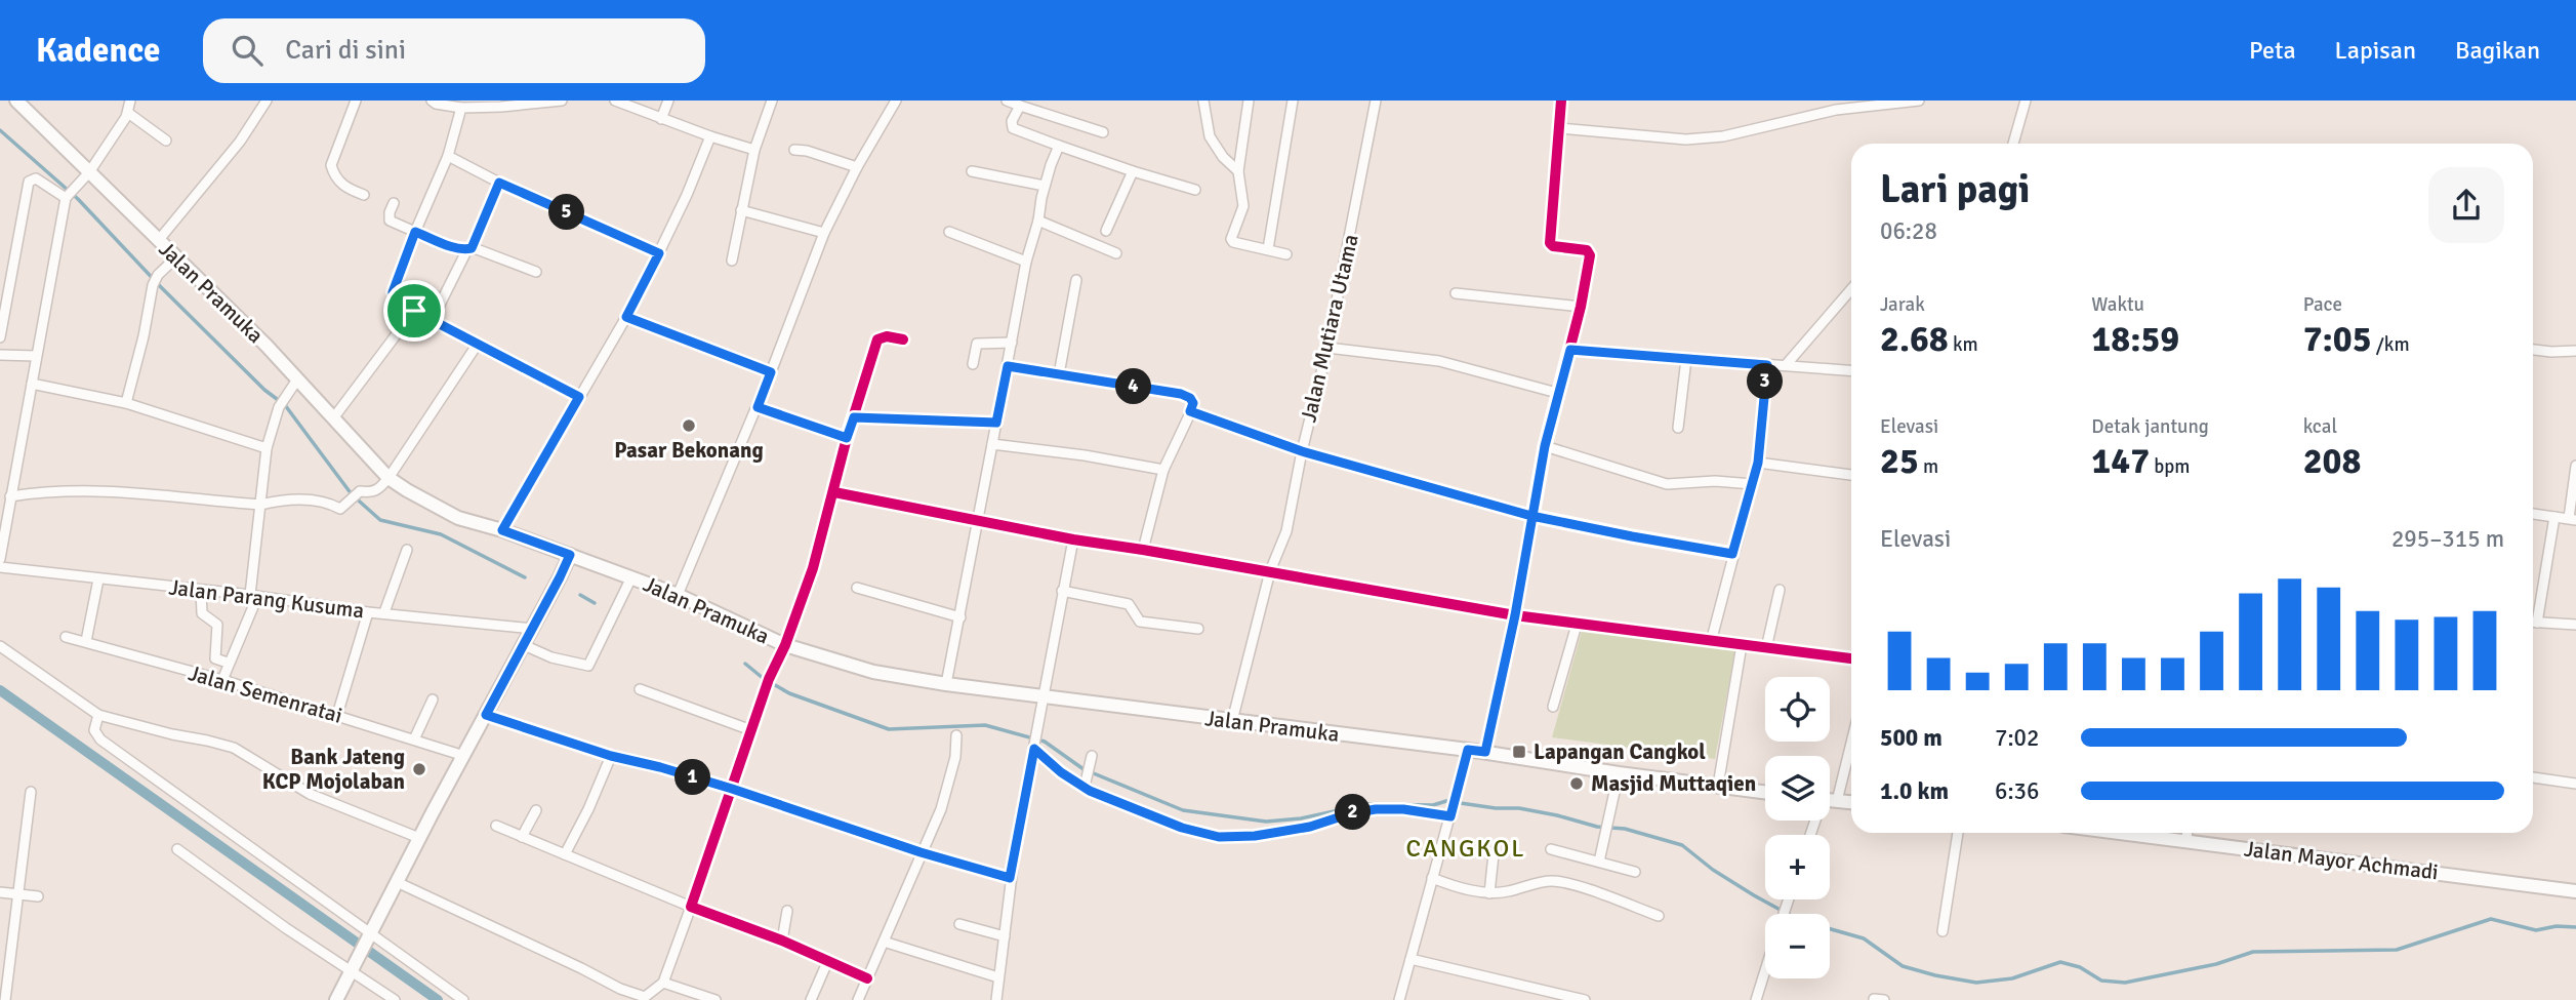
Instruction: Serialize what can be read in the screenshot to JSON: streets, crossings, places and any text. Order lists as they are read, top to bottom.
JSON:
{
  "streets": {
    "main road": ["Jalan Pramuka", "Jalan Mayor Achmadi"],
    "street": ["Jalan Mutiara Utama", "Jalan Parang Kusuma", "Jalan Semenratai"]
  },
  "crossings": [
    ["Jalan Pramuka", "Jalan Mutiara Utama"]
  ],
  "districts": ["CANGKOL"],
  "places": {
    "other": ["Pasar Bekonang", "Bank Jateng KCP Mojolaban", "Masjid Muttaqien"],
    "transit": ["Lapangan Cangkol"]
  },
  "page": {
    "header": "Kadence",
    "search": "Cari di sini",
    "nav": ["Peta", "Lapisan", "Bagikan"],
    "heading": ["Lari pagi", "06:28"],
    "pins": [
      "5",
      "3",
      "4",
      "1",
      "2"
    ],
    "stats": [
      ["Jarak", "2.68 km"],
      ["Waktu", "18:59"],
      ["Pace", "7:05 /km"],
      ["Elevasi", "25 m"],
      ["Detak jantung", "147 bpm"],
      ["kcal", "208"]
    ],
    "chart": ["Elevasi", "295–315 m"],
    "map_buttons": ["+", "−"],
    "list": [
      {
        "name": "500 m",
        "note": "7:02"
      },
      {
        "name": "1.0 km",
        "note": "6:36"
      }
    ]
  }
}
